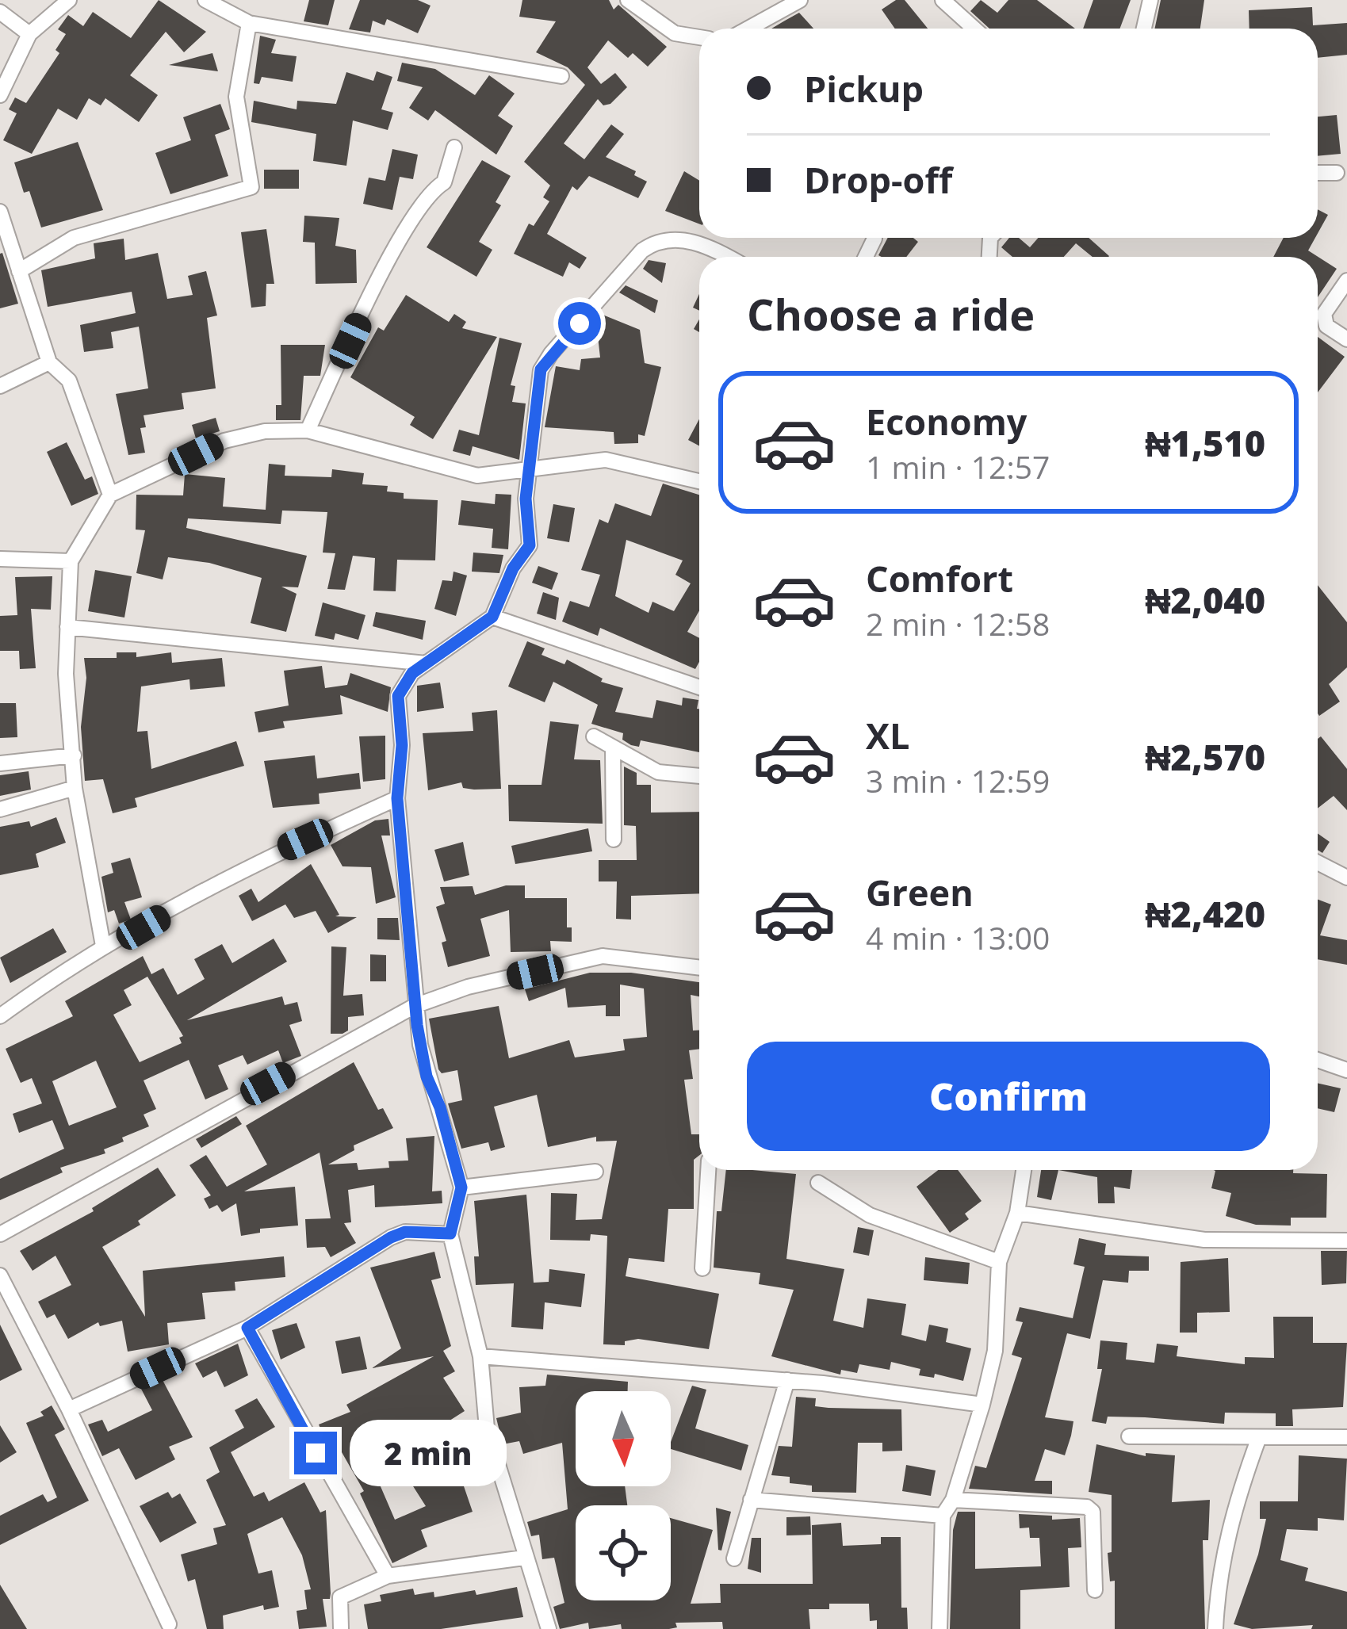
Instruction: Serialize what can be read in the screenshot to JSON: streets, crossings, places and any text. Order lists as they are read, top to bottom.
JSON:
{
  "north": "bottom",
  "page": {
    "banner": ["Pickup", "Drop-off"],
    "heading": "Choose a ride",
    "list": [
      {
        "name": "Economy",
        "note": "1 min · 12:57",
        "value": "₦1,510"
      },
      {
        "name": "Comfort",
        "note": "2 min · 12:58",
        "value": "₦2,040"
      },
      {
        "name": "XL",
        "note": "3 min · 12:59",
        "value": "₦2,570"
      },
      {
        "name": "Green",
        "note": "4 min · 13:00",
        "value": "₦2,420"
      }
    ],
    "buttons": "Confirm",
    "bubble": "2 min"
  }
}
